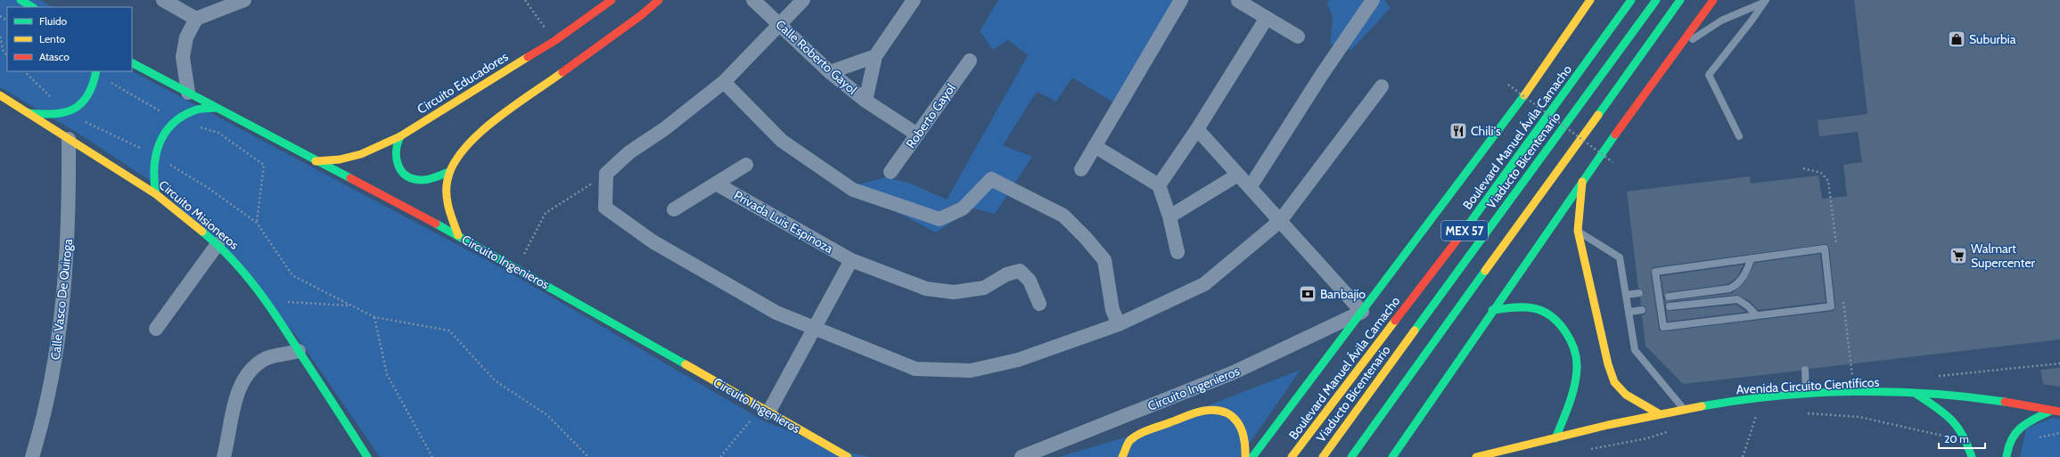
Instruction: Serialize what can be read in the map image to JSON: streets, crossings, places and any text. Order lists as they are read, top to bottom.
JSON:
{
  "streets": {
    "main road": [
      "Circuito Educadores",
      "Boulevard Manuel Ávila Camacho",
      "Viaducto Bicentenario",
      "Circuito Misioneros",
      "MEX 57",
      "Circuito Ingenieros",
      "Avenida Circuito Científicos"
    ],
    "street": [
      "Calle Roberto Gayol",
      "Roberto Gayol",
      "Privada Luis Espinoza",
      "Calle Vasco De Quiroga"
    ]
  },
  "crossings": [
    ["Calle Roberto Gayol", "Roberto Gayol"],
    ["Boulevard Manuel Ávila Camacho", "Circuito Ingenieros"],
    ["Circuito Misioneros", "Calle Vasco De Quiroga"]
  ],
  "places": {
    "shop": ["Suburbia"],
    "restaurant": ["Chili's"],
    "supermarket": ["Walmart Supercenter"],
    "bank": ["Banbajío"]
  },
  "legend": ["Fluido", "Lento", "Atasco"],
  "scale_bar": "20 m"
}
